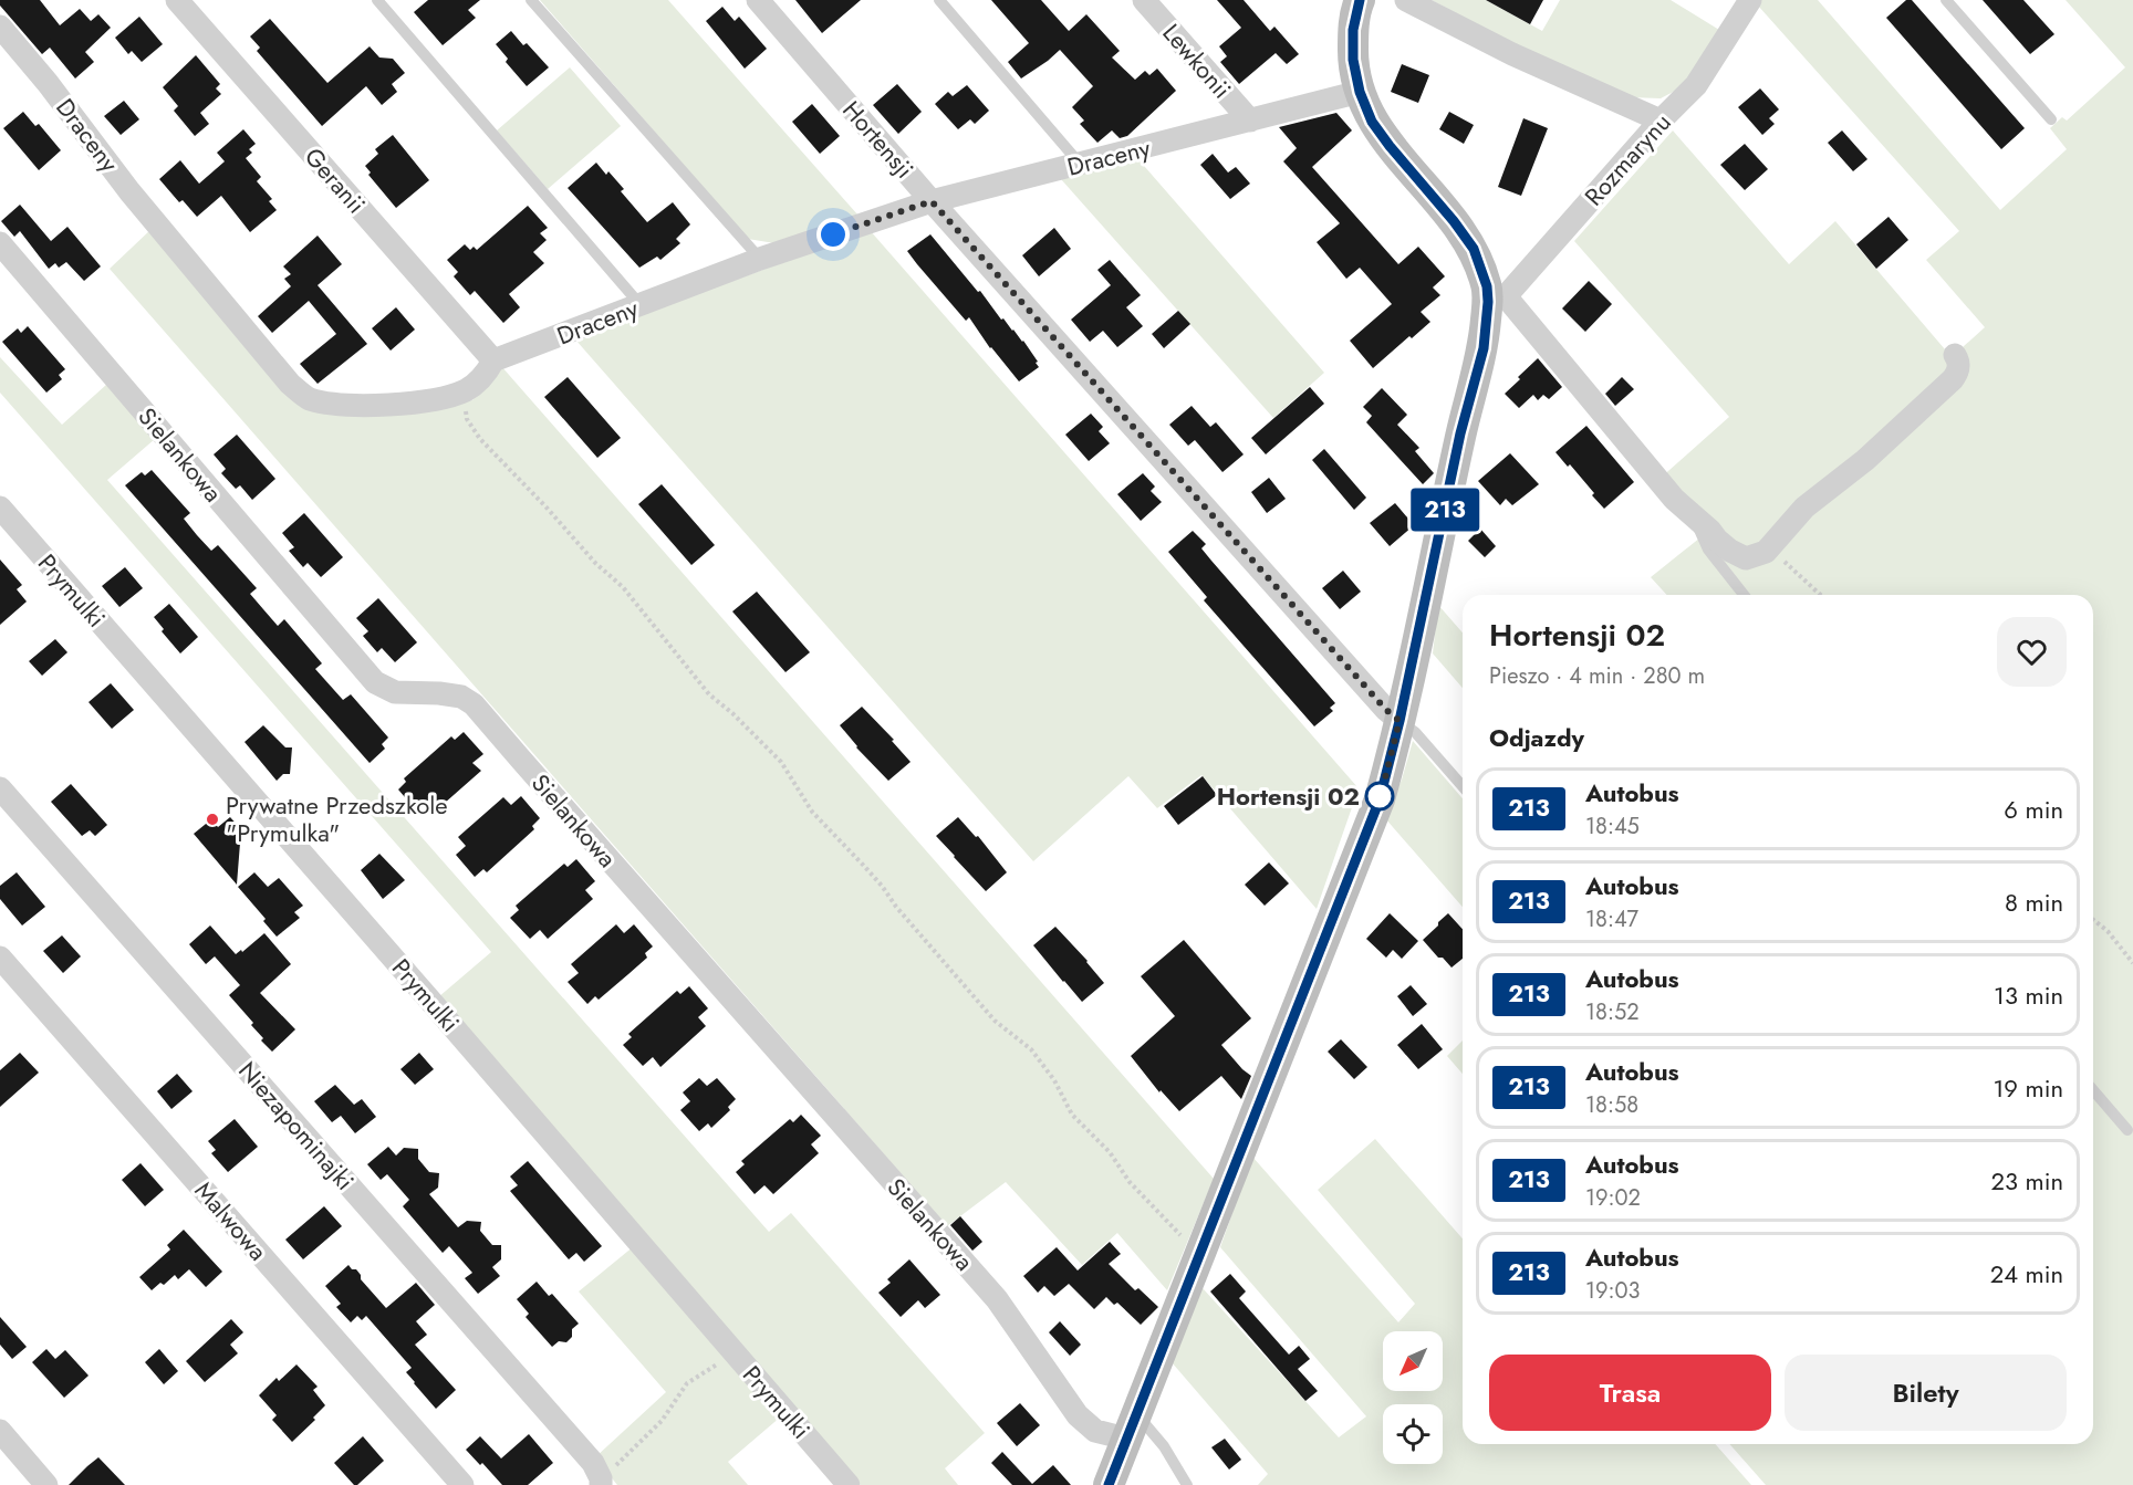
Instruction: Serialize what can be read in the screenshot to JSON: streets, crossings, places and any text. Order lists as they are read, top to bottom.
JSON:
{
  "streets": {
    "street": [
      "Lewkonii",
      "Draceny",
      "Hortensji",
      "Rozmarynu",
      "Geranii",
      "Sielankowa",
      "Prymulki",
      "Niezapominajki",
      "Malwowa"
    ]
  },
  "crossings": [
    ["Lewkonii", "Draceny"],
    ["Draceny", "Hortensji"],
    ["Draceny", "Geranii"]
  ],
  "places": ["Hortensji 02", "Prywatne Przedszkole \"Prymulka\""],
  "lines": ["bus line 213"],
  "north": "bottom left",
  "page": {
    "on_map": "213",
    "heading": [
      ["Hortensji 02", "Pieszo · 4 min · 280 m"],
      "Odjazdy"
    ],
    "list": [
      {
        "mark": "213",
        "name": "Autobus",
        "note": "18:45",
        "value": "6 min"
      },
      {
        "mark": "213",
        "name": "Autobus",
        "note": "18:47",
        "value": "8 min"
      },
      {
        "mark": "213",
        "name": "Autobus",
        "note": "18:52",
        "value": "13 min"
      },
      {
        "mark": "213",
        "name": "Autobus",
        "note": "18:58",
        "value": "19 min"
      },
      {
        "mark": "213",
        "name": "Autobus",
        "note": "19:02",
        "value": "23 min"
      },
      {
        "mark": "213",
        "name": "Autobus",
        "note": "19:03",
        "value": "24 min"
      }
    ],
    "buttons": ["Trasa", "Bilety"]
  }
}
